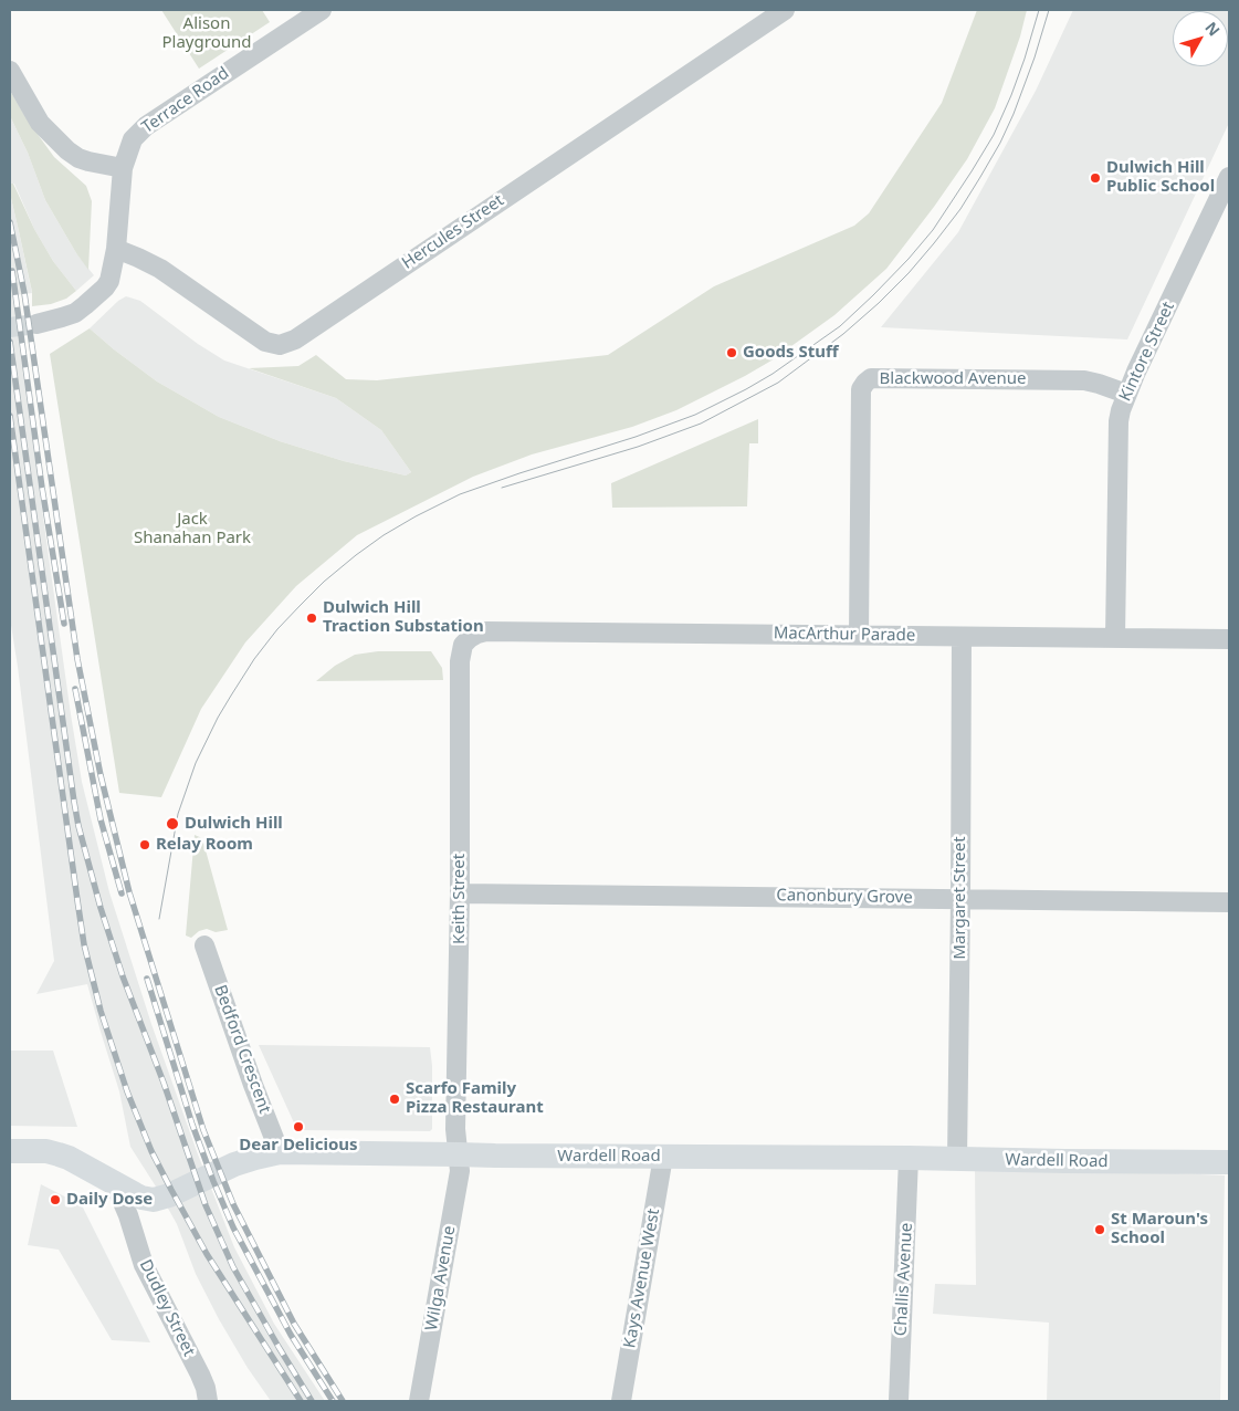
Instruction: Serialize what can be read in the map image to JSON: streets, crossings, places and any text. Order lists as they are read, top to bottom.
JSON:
{
  "streets": {
    "main road": ["Wardell Road"],
    "street": [
      "Terrace Road",
      "Hercules Street",
      "Kintore Street",
      "Blackwood Avenue",
      "MacArthur Parade",
      "Canonbury Grove",
      "Margaret Street",
      "Keith Street",
      "Bedford Crescent",
      "Wilga Avenue",
      "Kays Avenue West",
      "Challis Avenue",
      "Dudley Street"
    ]
  },
  "crossings": [
    ["Terrace Road", "Hercules Street"],
    ["Kintore Street", "Blackwood Avenue"],
    ["Kintore Street", "MacArthur Parade"],
    ["Blackwood Avenue", "MacArthur Parade"],
    ["MacArthur Parade", "Margaret Street"],
    ["MacArthur Parade", "Keith Street"],
    ["Canonbury Grove", "Margaret Street"],
    ["Canonbury Grove", "Keith Street"],
    ["Margaret Street", "Wardell Road"],
    ["Keith Street", "Wardell Road"],
    ["Keith Street", "Wilga Avenue"],
    ["Bedford Crescent", "Wardell Road"],
    ["Wardell Road", "Wilga Avenue"],
    ["Wardell Road", "Kays Avenue West"],
    ["Wardell Road", "Challis Avenue"],
    ["Wardell Road", "Dudley Street"]
  ],
  "parks": ["Alison Playground", "Jack Shanahan Park"],
  "places": [
    "Dulwich Hill Public School",
    "Goods Stuff",
    "Dulwich Hill Traction Substation",
    "Dulwich Hill",
    "Relay Room",
    "Scarfo Family Pizza Restaurant",
    "Dear Delicious",
    "Daily Dose",
    "St Maroun's School"
  ],
  "north": "top right"
}
